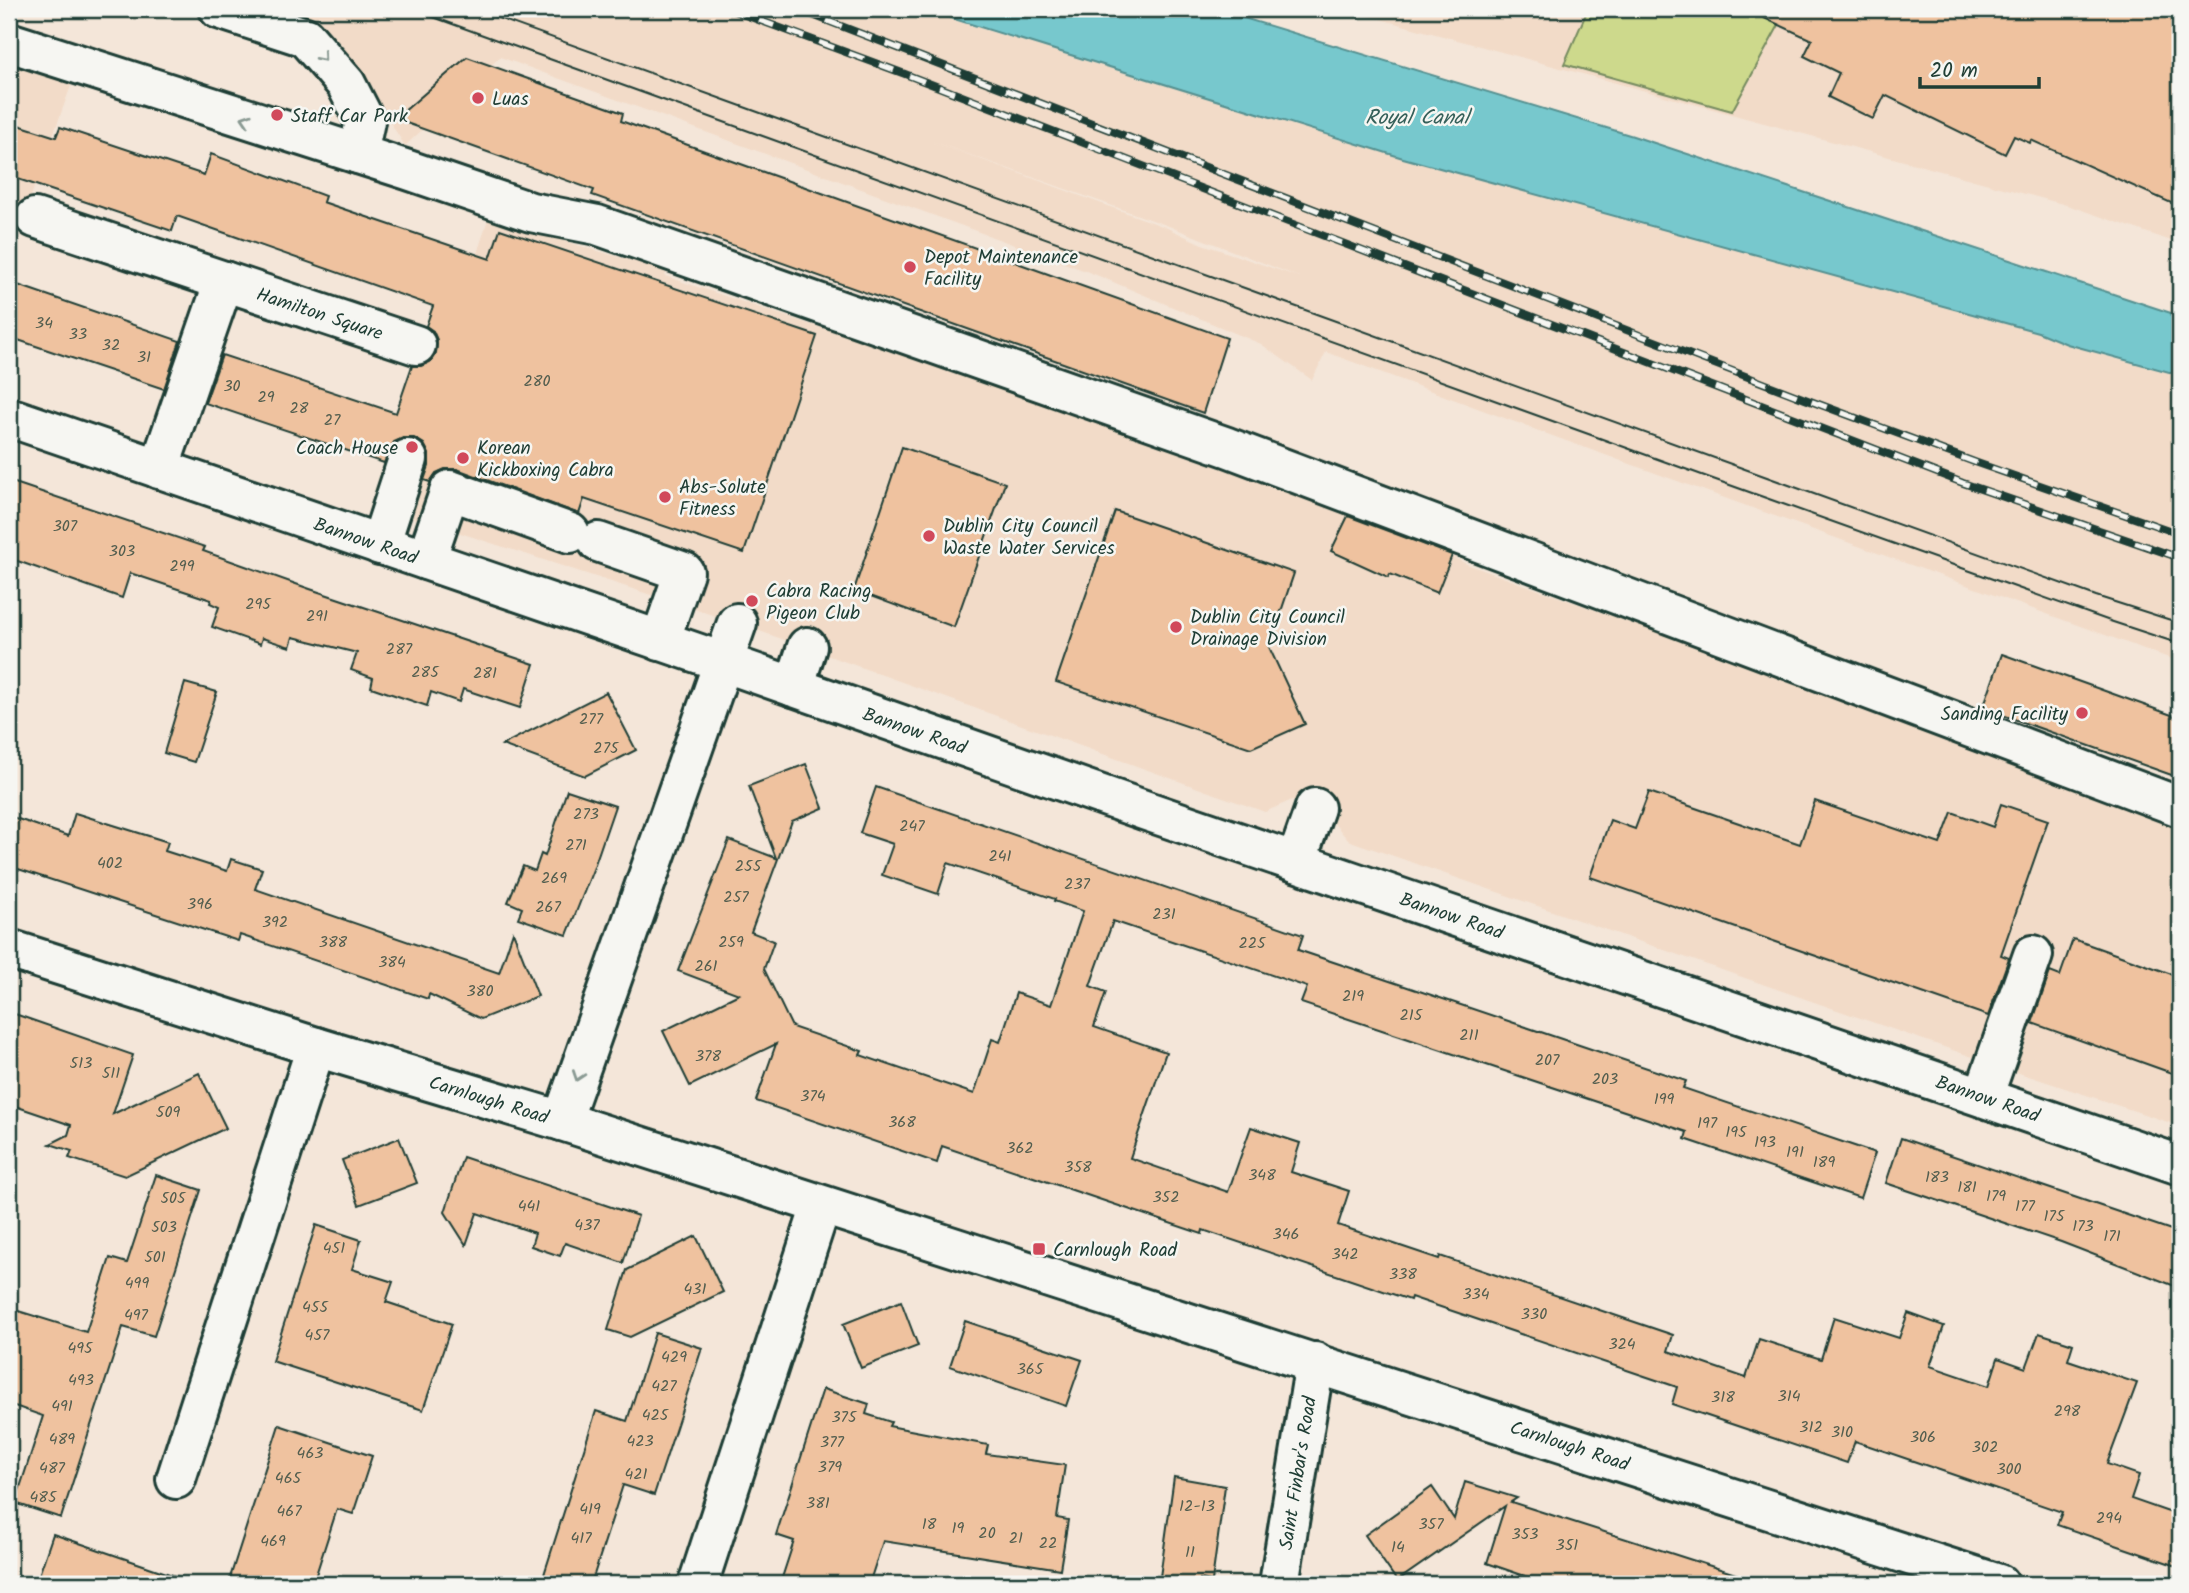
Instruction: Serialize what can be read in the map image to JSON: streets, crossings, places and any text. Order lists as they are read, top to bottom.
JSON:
{
  "streets": {
    "street": [
      "Hamilton Square",
      "Bannow Road",
      "Carnlough Road",
      "Saint Finbar's Road"
    ]
  },
  "crossings": [
    ["Carnlough Road", "Saint Finbar's Road"]
  ],
  "water": ["Royal Canal"],
  "places": {
    "other": [
      "Luas",
      "Staff Car Park",
      "Depot Maintenance Facility",
      "Coach House",
      "Korean Kickboxing Cabra",
      "Abs-Solute Fitness",
      "Dublin City Council Waste Water Services",
      "Cabra Racing Pigeon Club",
      "Dublin City Council Drainage Division",
      "Sanding Facility"
    ],
    "transit": ["Carnlough Road"]
  },
  "house_numbers": [
    "34",
    "33",
    "32",
    "31",
    "280",
    "30",
    "29",
    "28",
    "27",
    "307",
    "303",
    "299",
    "295",
    "291",
    "287",
    "285",
    "281",
    "277",
    "275",
    "273",
    "247",
    "271",
    "241",
    "402",
    "255",
    "269",
    "237",
    "257",
    "396",
    "267",
    "231",
    "392",
    "388",
    "259",
    "225",
    "384",
    "261",
    "380",
    "219",
    "215",
    "211",
    "378",
    "207",
    "513",
    "511",
    "203",
    "374",
    "199",
    "509",
    "368",
    "197",
    "195",
    "193",
    "362",
    "191",
    "189",
    "358",
    "348",
    "183",
    "181",
    "179",
    "352",
    "505",
    "441",
    "177",
    "175",
    "437",
    "173",
    "503",
    "346",
    "171",
    "451",
    "342",
    "501",
    "338",
    "499",
    "431",
    "334",
    "455",
    "330",
    "497",
    "457",
    "324",
    "495",
    "429",
    "365",
    "493",
    "427",
    "314",
    "318",
    "491",
    "298",
    "425",
    "375",
    "312",
    "310",
    "306",
    "489",
    "423",
    "377",
    "302",
    "463",
    "379",
    "487",
    "300",
    "421",
    "465",
    "485",
    "381",
    "12-13",
    "419",
    "467",
    "294",
    "18",
    "357",
    "19",
    "20",
    "353",
    "417",
    "21",
    "469",
    "22",
    "351",
    "14",
    "11"
  ],
  "scale_bar": "20 m"
}
